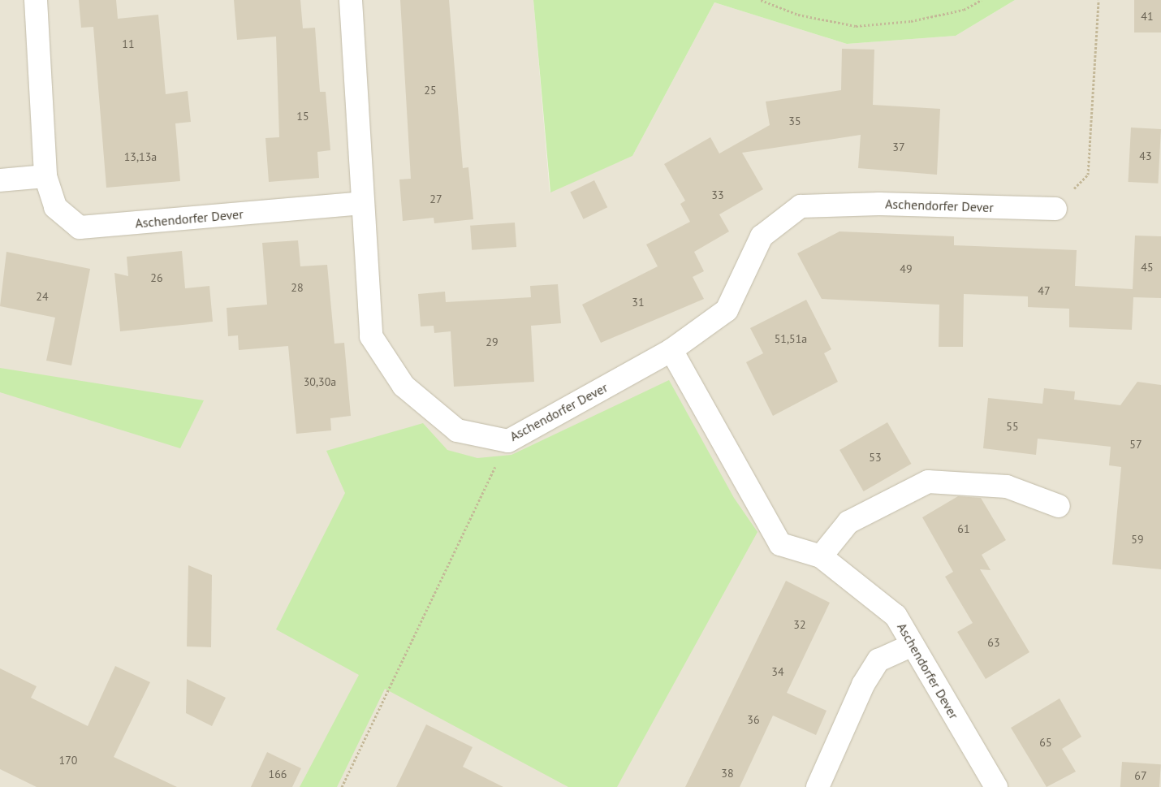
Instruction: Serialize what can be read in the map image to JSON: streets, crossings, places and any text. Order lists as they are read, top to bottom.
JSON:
{
  "streets": {
    "street": ["Aschendorfer Dever"]
  },
  "house_numbers": [
    "41",
    "11",
    "25",
    "15",
    "35",
    "37",
    "43",
    "13,13a",
    "33",
    "27",
    "45",
    "49",
    "26",
    "28",
    "47",
    "24",
    "31",
    "51,51a",
    "29",
    "30,30a",
    "55",
    "57",
    "53",
    "61",
    "59",
    "32",
    "63",
    "34",
    "36",
    "65",
    "170",
    "38",
    "166",
    "67"
  ]
}
